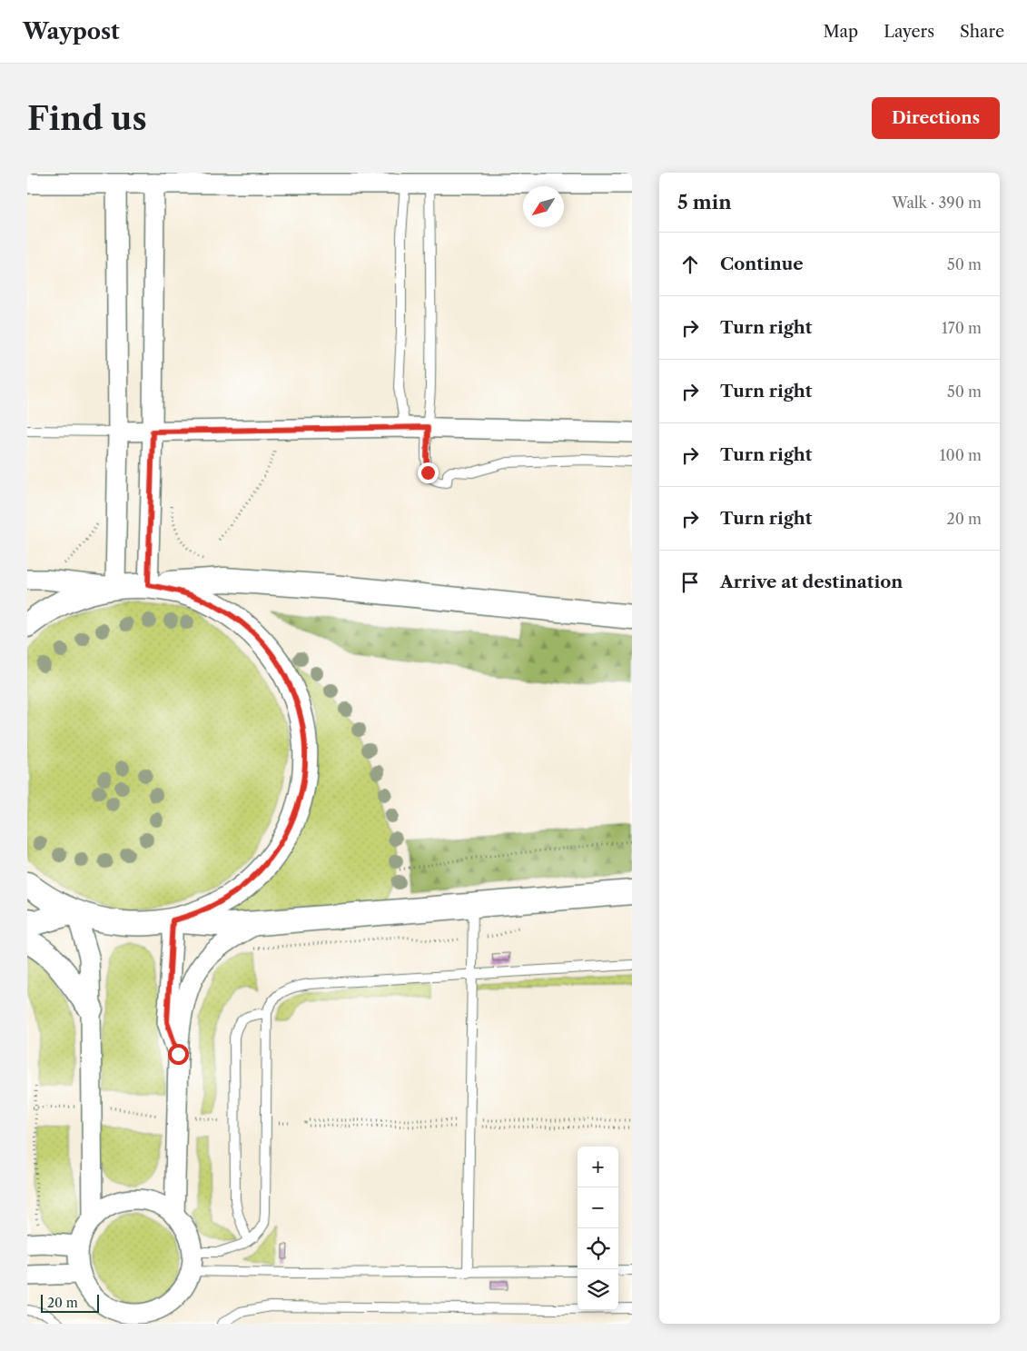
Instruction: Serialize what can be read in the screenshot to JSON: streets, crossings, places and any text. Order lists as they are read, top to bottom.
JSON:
{
  "scale_bar": "20 m",
  "north": "bottom left",
  "page": {
    "header": "Waypost",
    "nav": ["Map", "Layers", "Share"],
    "buttons": "Directions",
    "title": "Find us",
    "heading": ["5 min", "Walk · 390 m"],
    "list": [
      ["Continue", "50 m"],
      ["Turn right", "170 m"],
      ["Turn right", "50 m"],
      ["Turn right", "100 m"],
      ["Turn right", "20 m"],
      "Arrive at destination"
    ],
    "map_buttons": ["+", "−"],
    "scale": "20 m"
  }
}
